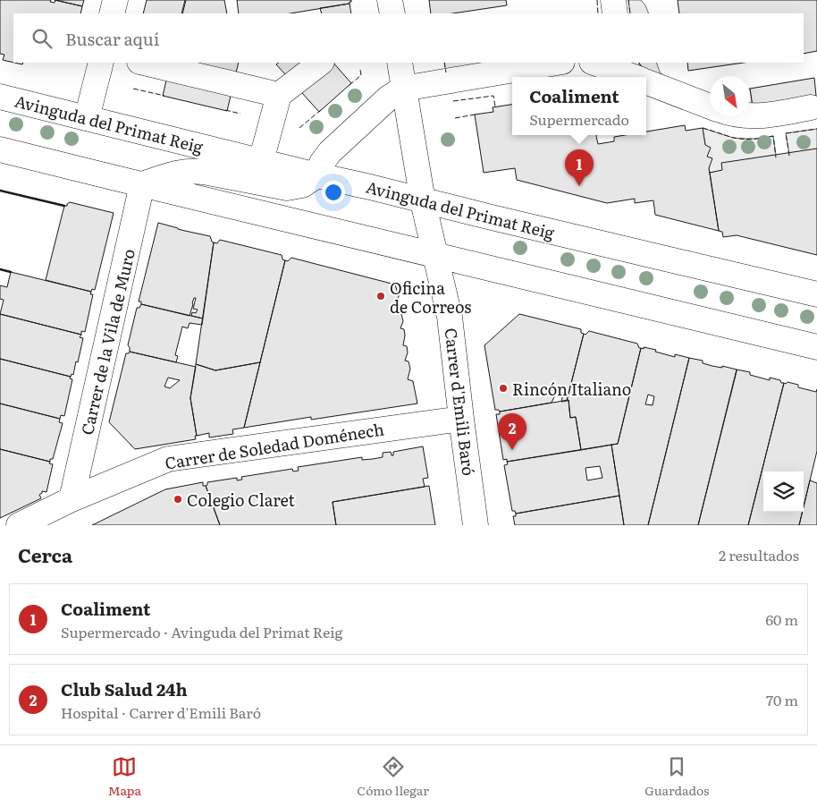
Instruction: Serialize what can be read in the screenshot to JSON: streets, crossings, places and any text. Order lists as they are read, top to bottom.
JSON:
{
  "streets": {
    "street": [
      "Avinguda del Primat Reig",
      "Carrer de la Vila de Muro",
      "Carrer d'Emili Baró",
      "Carrer de Soledad Doménech"
    ]
  },
  "crossings": [
    ["Avinguda del Primat Reig", "Carrer d'Emili Baró"],
    ["Carrer de la Vila de Muro", "Carrer de Soledad Doménech"],
    ["Carrer d'Emili Baró", "Carrer de Soledad Doménech"]
  ],
  "places": ["Oficina de Correos", "Rincón Italiano", "Colegio Claret"],
  "north": "bottom right",
  "page": {
    "search": "Buscar aquí",
    "popup": ["Coaliment", "Supermercado"],
    "pins": ["1", "2"],
    "heading": ["Cerca", "2 resultados"],
    "list": [
      {
        "mark": "1",
        "name": "Coaliment",
        "note": "Supermercado · Avinguda del Primat Reig",
        "value": "60 m"
      },
      {
        "mark": "2",
        "name": "Club Salud 24h",
        "note": "Hospital · Carrer d'Emili Baró",
        "value": "70 m"
      }
    ],
    "nav": ["Mapa", "Cómo llegar", "Guardados"]
  }
}
